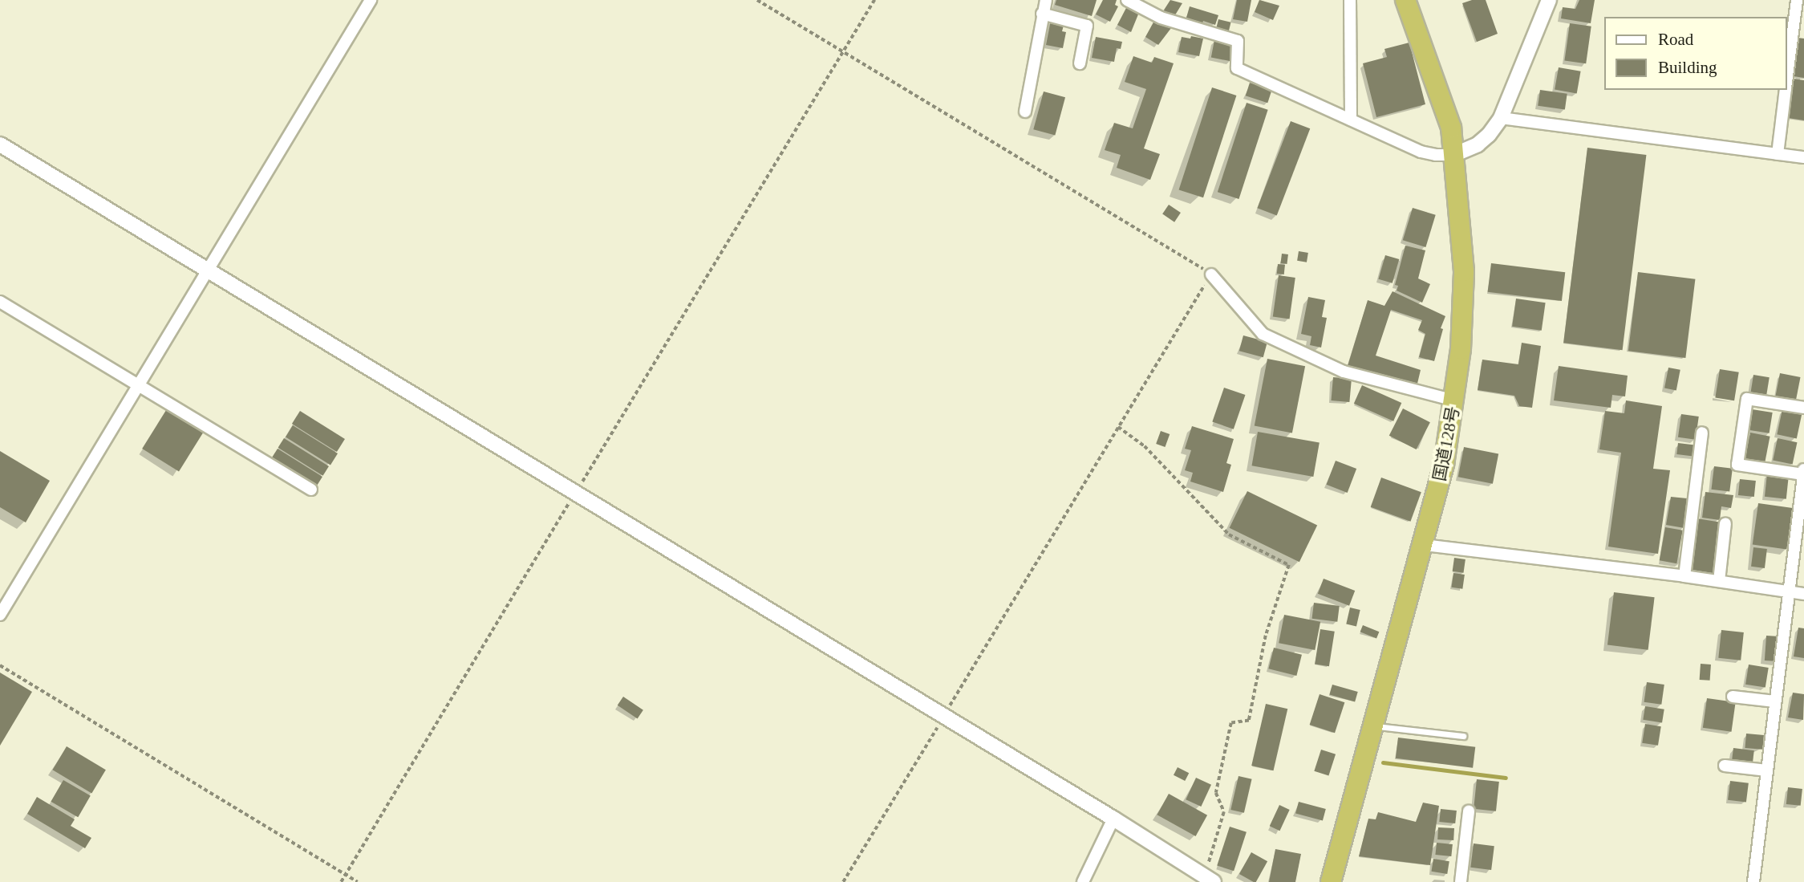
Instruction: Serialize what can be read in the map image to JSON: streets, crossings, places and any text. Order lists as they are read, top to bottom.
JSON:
{
  "streets": {
    "highway": ["国道128号"]
  },
  "legend": ["Road", "Building"]
}
